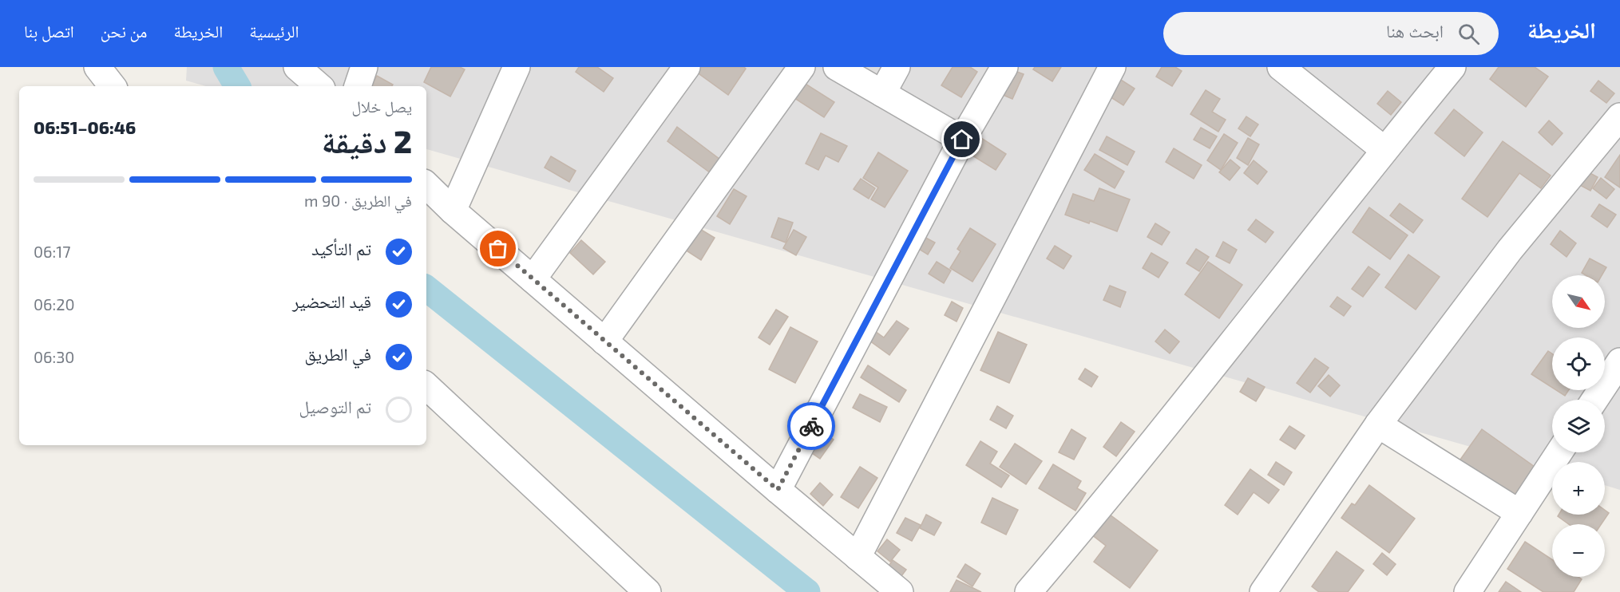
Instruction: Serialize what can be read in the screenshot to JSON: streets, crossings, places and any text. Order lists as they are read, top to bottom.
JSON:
{
  "north": "bottom right",
  "page": {
    "header": "الخريطة",
    "search": "ابحث هنا",
    "nav": [
      "الرئيسية",
      "الخريطة",
      "من نحن",
      "اتصل بنا"
    ],
    "heading": ["2 دقيقة", "يصل خلال", "06:46–06:51"],
    "bar": "في الطريق · 90 m",
    "list": [
      ["تم التأكيد", "06:17"],
      ["قيد التحضير", "06:20"],
      ["في الطريق", "06:30"],
      "تم التوصيل"
    ],
    "map_buttons": ["+", "−"]
  }
}
